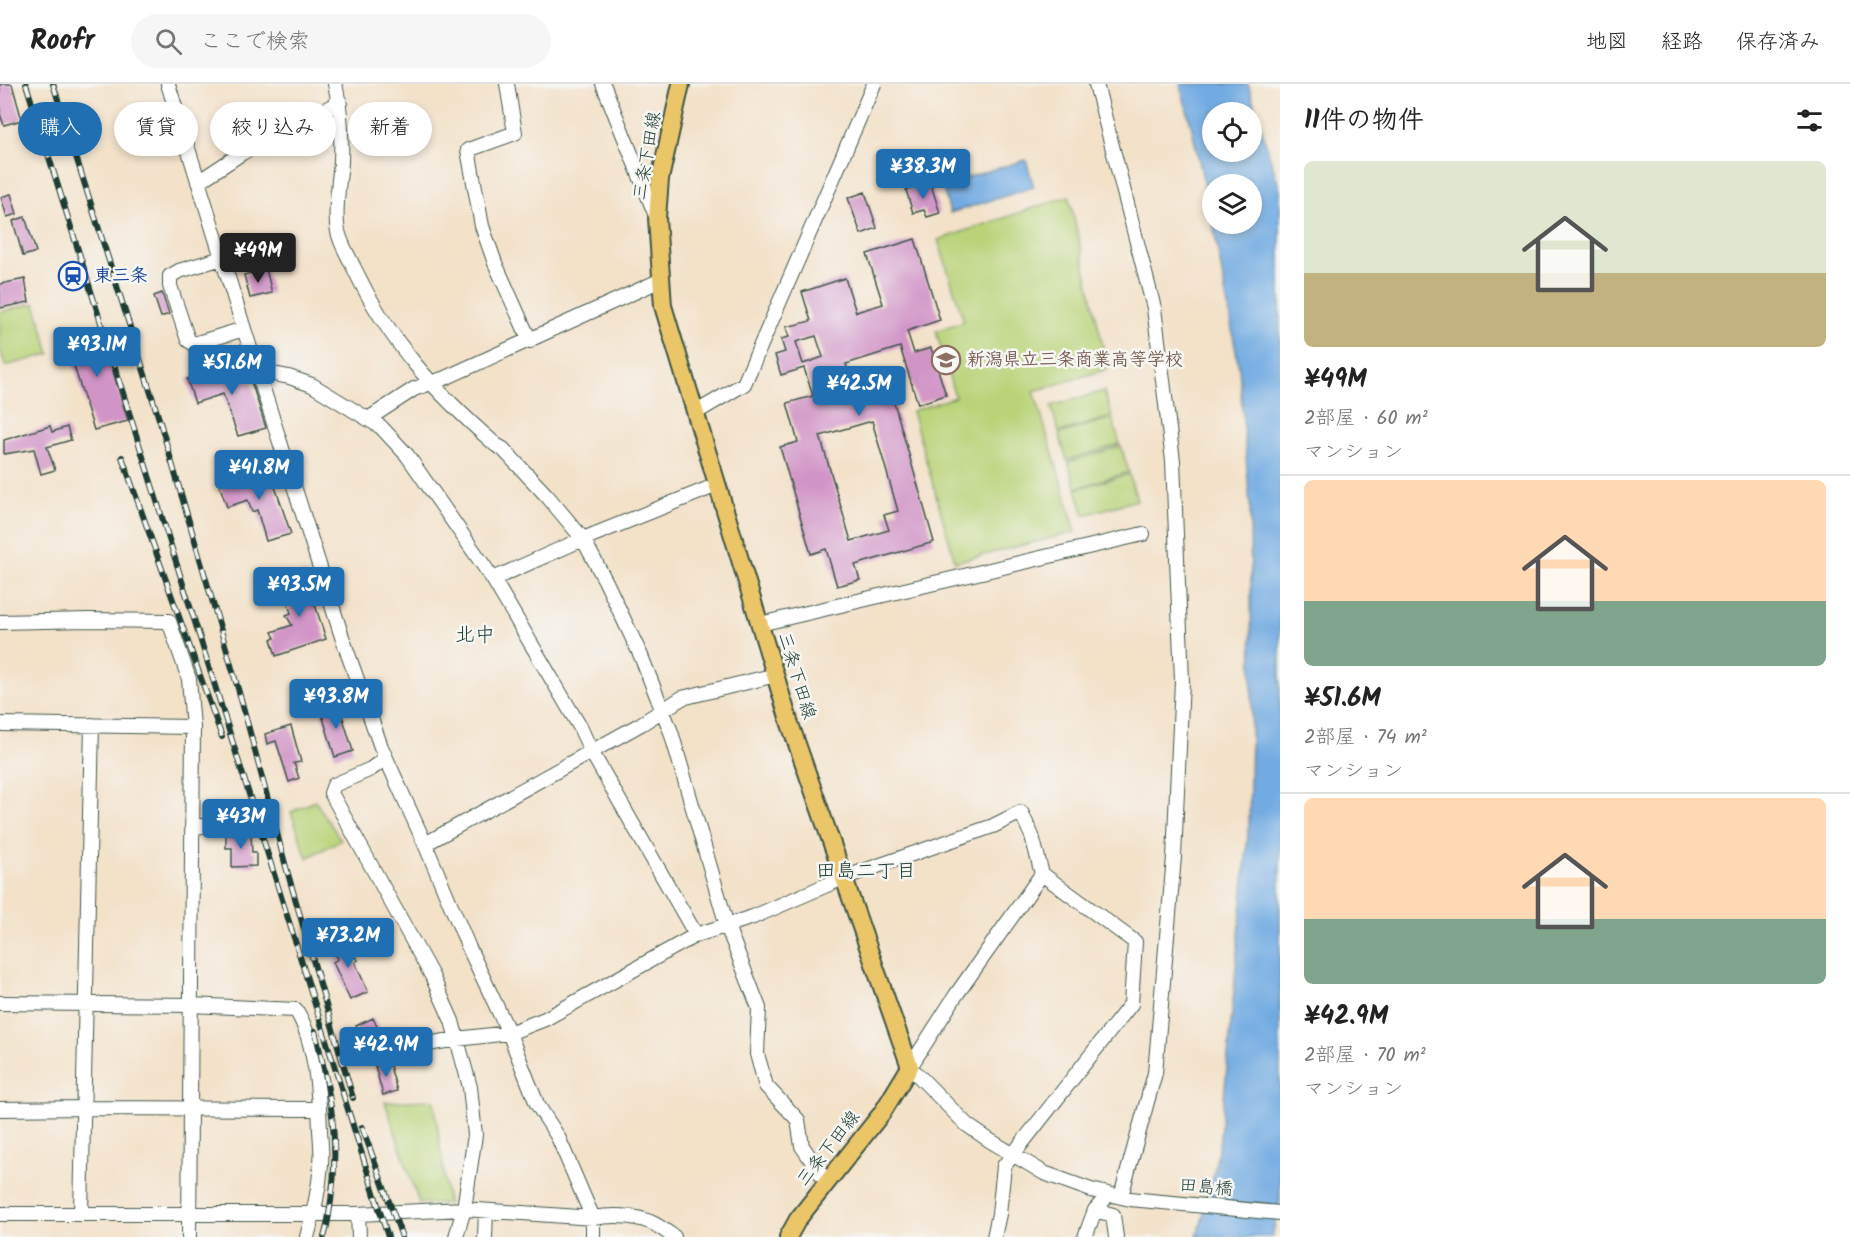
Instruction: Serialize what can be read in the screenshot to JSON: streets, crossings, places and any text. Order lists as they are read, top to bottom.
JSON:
{
  "streets": {
    "main road": ["三条下田線"],
    "street": ["田島橋"]
  },
  "crossings": [
    ["三条下田線", "田島橋"]
  ],
  "districts": ["北中", "田島二丁目"],
  "places": {
    "station": ["東三条"],
    "school or university": ["新潟県立三条商業高等学校"]
  },
  "page": {
    "header": "Roofr",
    "search": "ここで検索",
    "nav": ["地図", "経路", "保存済み"],
    "heading": "11件の物件",
    "chip": [
      "購入",
      "賃貸",
      "絞り込み",
      "新着"
    ],
    "price": [
      "¥38.3M",
      "¥49M",
      "¥93.1M",
      "¥51.6M",
      "¥42.5M",
      "¥41.8M",
      "¥93.5M",
      "¥93.8M",
      "¥43M",
      "¥73.2M",
      "¥42.9M"
    ],
    "list": [
      {
        "name": "¥49M",
        "note": "2部屋 · 60 m² · マンション"
      },
      {
        "name": "¥51.6M",
        "note": "2部屋 · 74 m² · マンション"
      },
      {
        "name": "¥42.9M",
        "note": "2部屋 · 70 m² · マンション"
      }
    ]
  }
}
